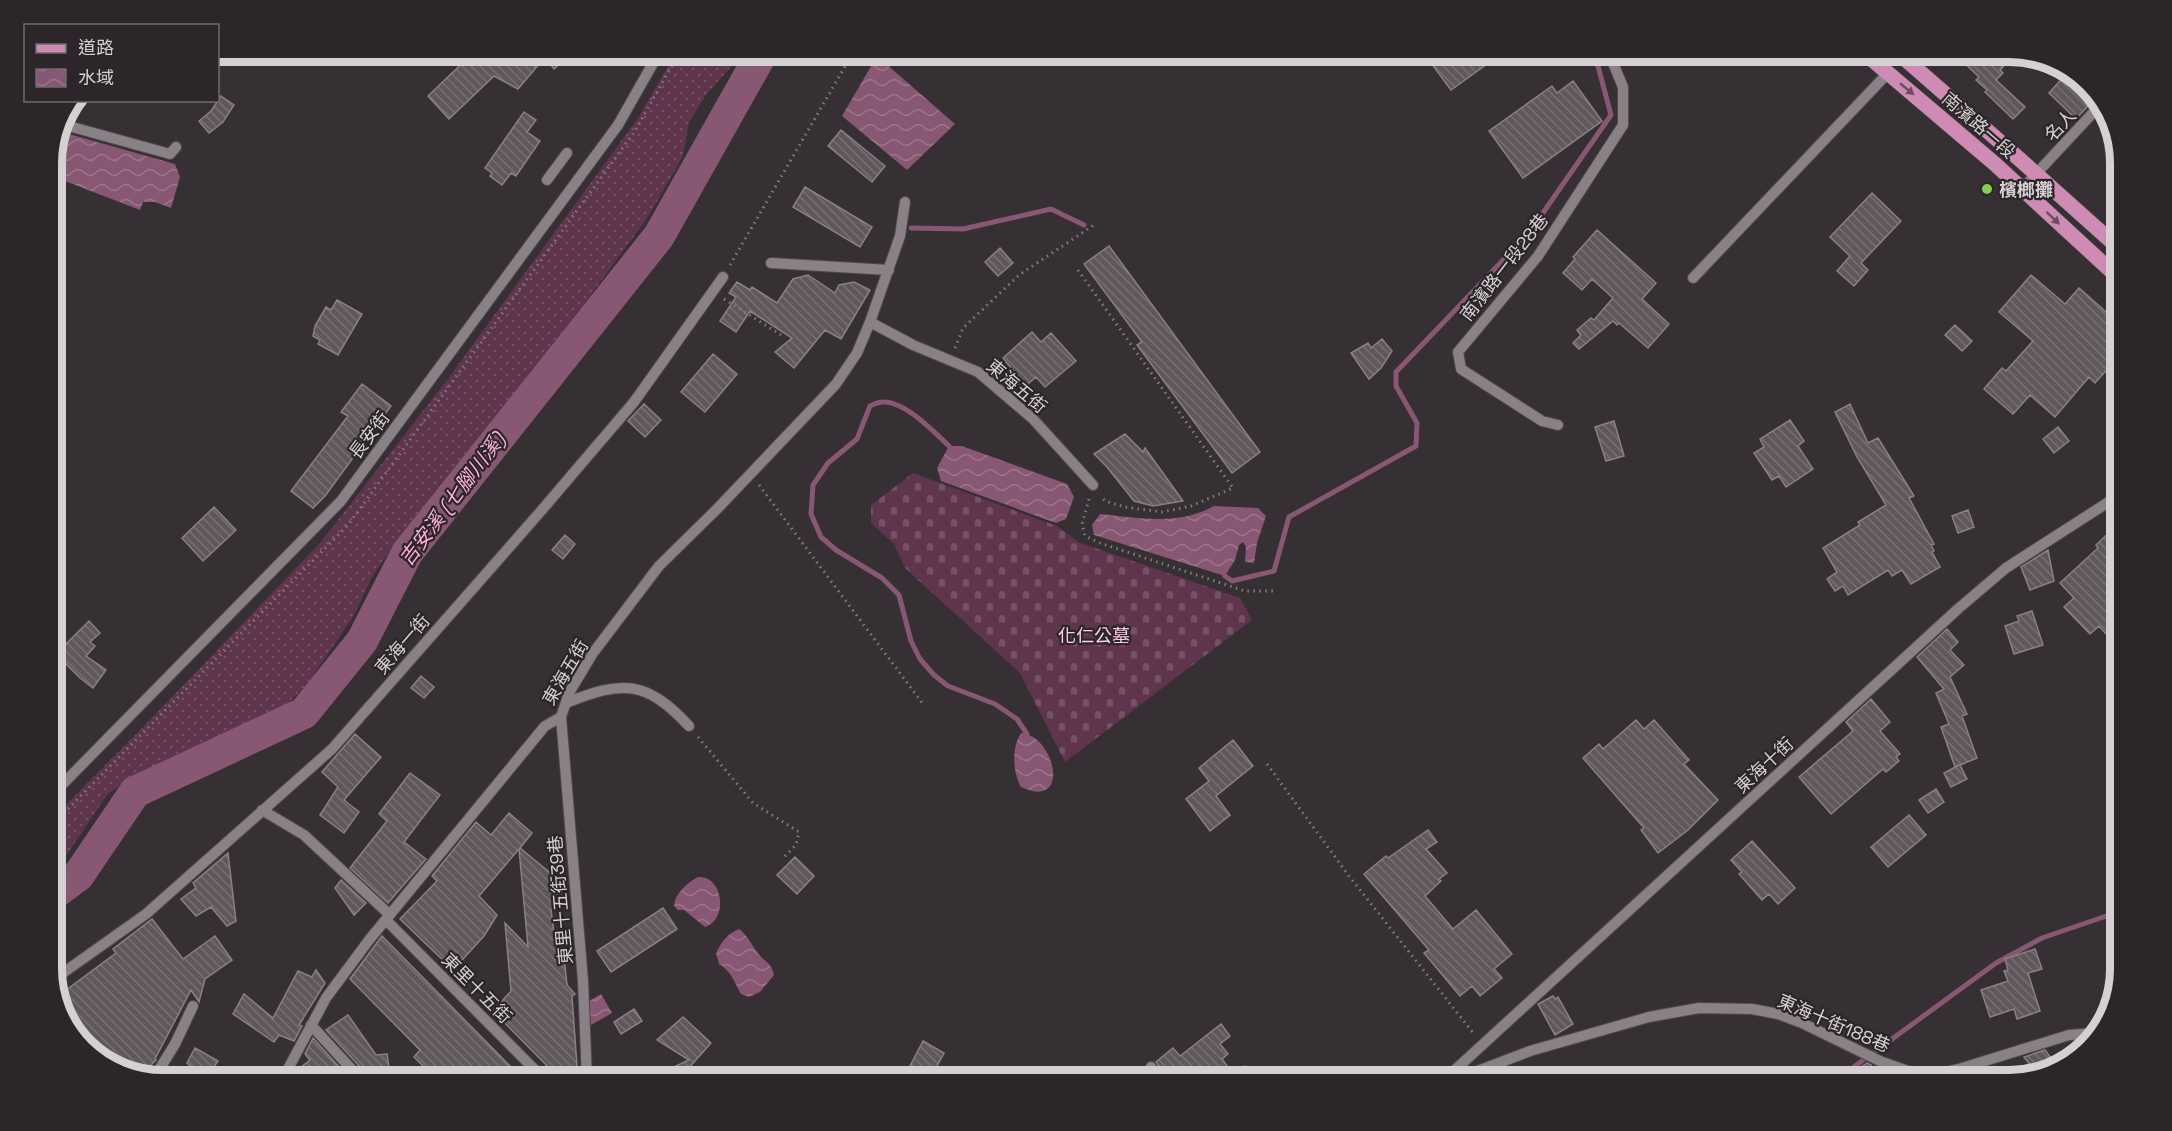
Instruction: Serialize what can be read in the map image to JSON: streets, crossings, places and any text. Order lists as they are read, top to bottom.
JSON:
{
  "streets": {
    "main road": ["南濱路一段"],
    "street": [
      "名人",
      "南濱路一段28巷",
      "東海五街",
      "長安街",
      "東海一街",
      "東海十街",
      "東里十五街39巷",
      "東里十五街",
      "東海十街188巷"
    ]
  },
  "crossings": [
    ["南濱路一段", "名人"],
    ["東海五街", "東里十五街39巷"],
    ["東海五街", "東里十五街"],
    ["東海一街", "東里十五街"]
  ],
  "water": ["吉安溪 (七腳川溪)"],
  "parks": ["化仁公墓"],
  "places": ["檳榔攤"],
  "legend": ["道路", "水域"]
}
